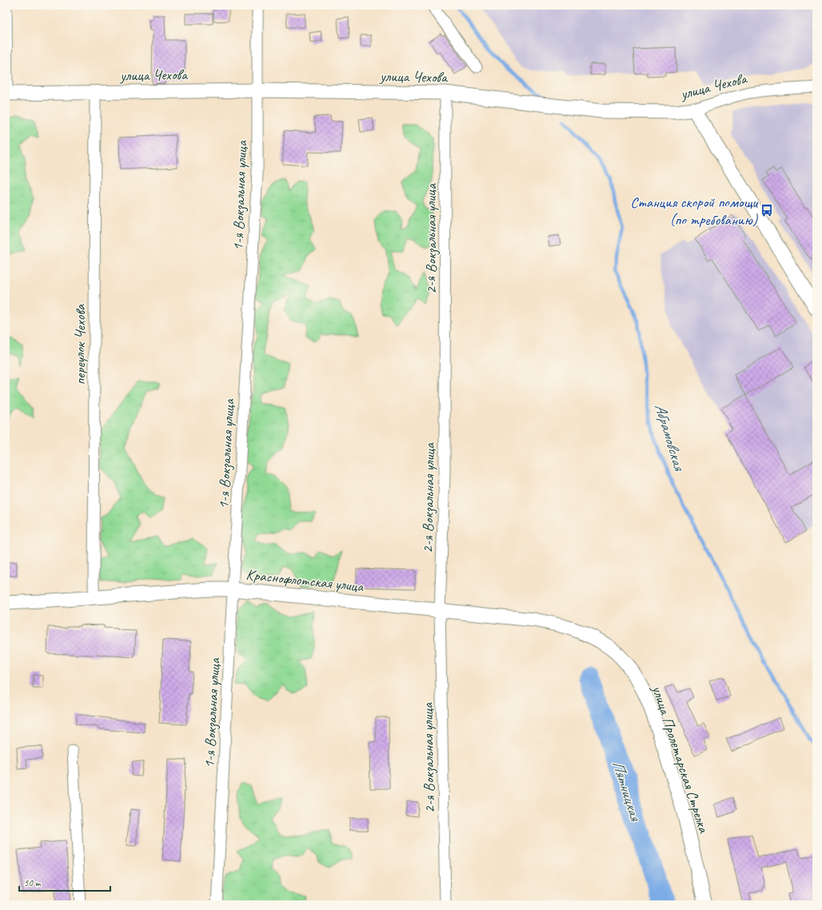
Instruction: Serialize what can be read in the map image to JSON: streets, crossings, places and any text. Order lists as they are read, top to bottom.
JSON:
{
  "streets": {
    "street": [
      "улица Чехова",
      "1-я Вокзальная улица",
      "2-я Вокзальная улица",
      "переулок Чехова",
      "Краснофлотская улица",
      "улица Пролетарская Стрелка"
    ]
  },
  "crossings": [
    ["улица Чехова", "1-я Вокзальная улица"],
    ["улица Чехова", "2-я Вокзальная улица"],
    ["улица Чехова", "переулок Чехова"],
    ["1-я Вокзальная улица", "Краснофлотская улица"],
    ["2-я Вокзальная улица", "Краснофлотская улица"],
    ["переулок Чехова", "Краснофлотская улица"],
    ["Краснофлотская улица", "улица Пролетарская Стрелка"]
  ],
  "water": ["Абрамовская", "Пятницкая"],
  "places": {
    "bus stop": ["Станция скорой помощи (по требованию)"]
  },
  "scale_bar": "50 m"
}
